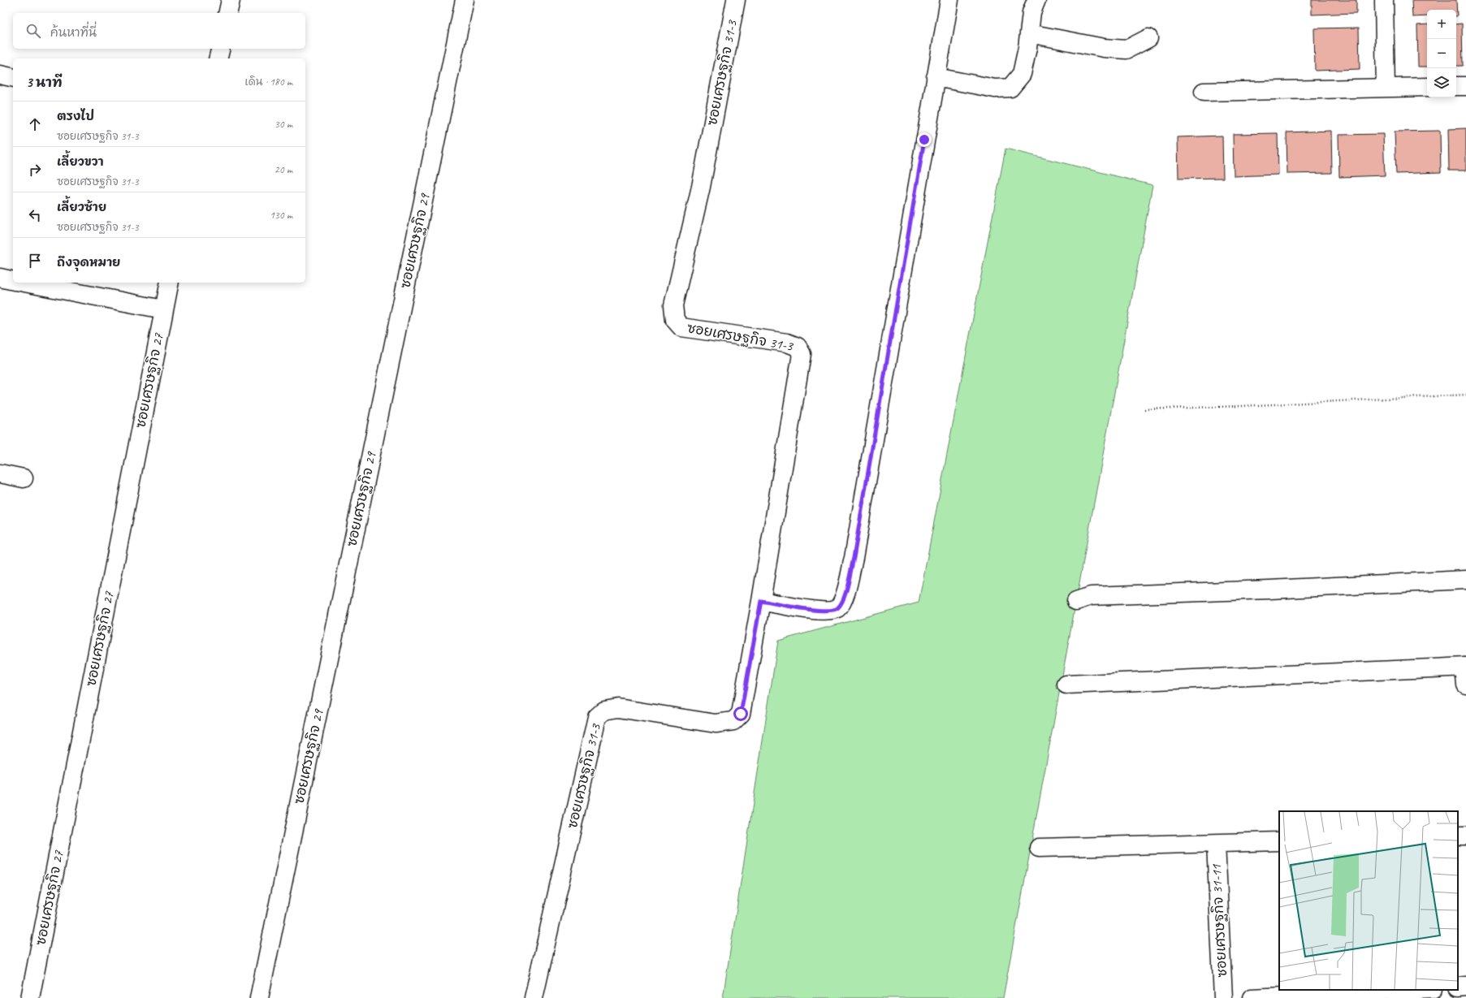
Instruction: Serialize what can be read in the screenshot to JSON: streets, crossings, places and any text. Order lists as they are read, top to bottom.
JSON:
{
  "streets": {
    "street": [
      "ซอยเศรษฐกิจ 31-3",
      "ซอยเศรษฐกิจ 29",
      "ซอยเศรษฐกิจ 27",
      "ซอยเศรษฐกิจ 31-11"
    ]
  },
  "page": {
    "map_buttons": ["+", "−"],
    "search": "ค้นหาที่นี่",
    "heading": ["3 นาที", "เดิน · 180 m"],
    "list": [
      ["ตรงไป", "ซอยเศรษฐกิจ 31-3", "30 m"],
      ["เลี้ยวขวา", "ซอยเศรษฐกิจ 31-3", "20 m"],
      ["เลี้ยวซ้าย", "ซอยเศรษฐกิจ 31-3", "130 m"],
      "ถึงจุดหมาย"
    ]
  }
}
